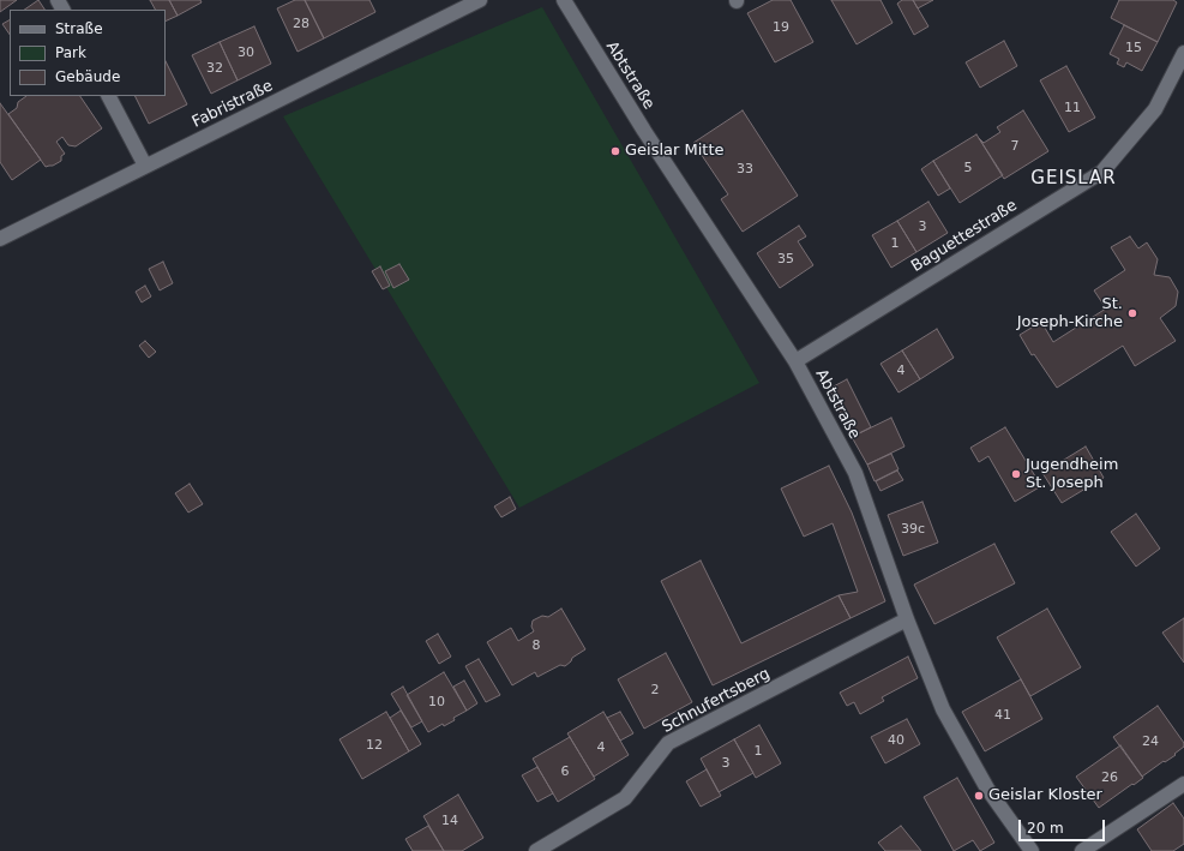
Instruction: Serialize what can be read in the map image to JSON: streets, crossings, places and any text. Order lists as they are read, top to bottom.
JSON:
{
  "streets": {
    "street": [
      "Abtstraße",
      "Fabristraße",
      "Baguettestraße",
      "Schnufertsberg"
    ]
  },
  "crossings": [
    ["Abtstraße", "Baguettestraße"],
    ["Abtstraße", "Schnufertsberg"]
  ],
  "districts": ["GEISLAR"],
  "places": [
    "Geislar Mitte",
    "St. Joseph-Kirche",
    "Jugendheim St. Joseph",
    "Geislar Kloster"
  ],
  "house_numbers": [
    "28",
    "19",
    "15",
    "30",
    "32",
    "11",
    "7",
    "5",
    "33",
    "3",
    "1",
    "35",
    "4",
    "39c",
    "8",
    "2",
    "10",
    "41",
    "40",
    "24",
    "12",
    "4",
    "1",
    "3",
    "6",
    "26",
    "14"
  ],
  "legend": ["Straße", "Park", "Gebäude"],
  "scale_bar": "20 m"
}
